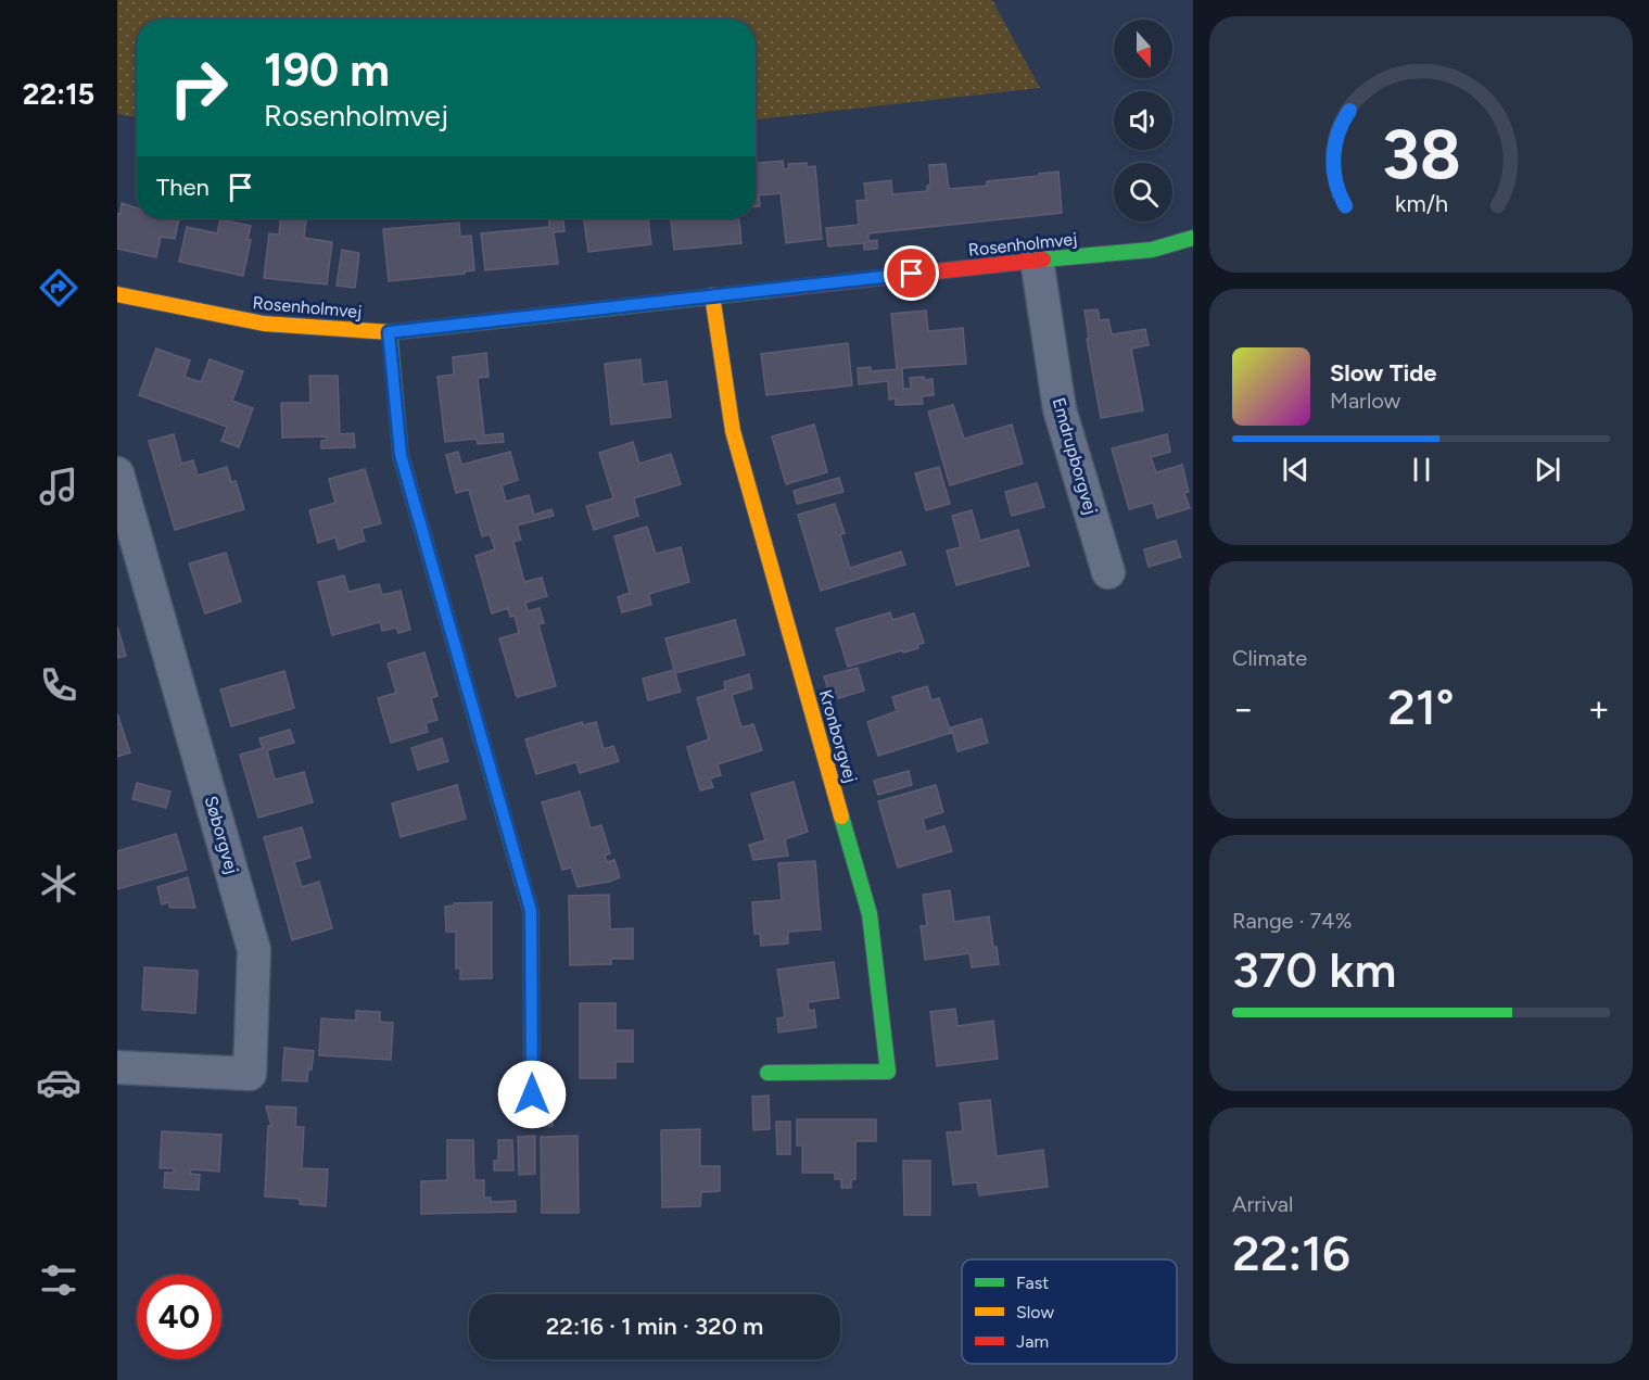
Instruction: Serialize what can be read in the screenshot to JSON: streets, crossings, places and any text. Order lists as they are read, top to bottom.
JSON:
{
  "streets": {
    "street": [
      "Rosenholmvej",
      "Emdrupborgvej",
      "Kronborgvej",
      "Søborgvej"
    ]
  },
  "crossings": [
    ["Rosenholmvej", "Emdrupborgvej"],
    ["Rosenholmvej", "Kronborgvej"]
  ],
  "legend": ["Fast", "Slow", "Jam"],
  "north": "bottom",
  "page": {
    "tabs": "22:15",
    "turn": ["190 m", "Rosenholmvej"],
    "then": "Then",
    "song": ["Slow Tide", "Marlow"],
    "tile": [
      "Climate",
      ["Range · 74%", "370 km"],
      ["Arrival", "22:16"]
    ],
    "heat": ["−", "21°", "+"],
    "limit": "40",
    "trip": "22:16 · 1 min · 320 m",
    "gauge": ["38", "km/h"]
  }
}
